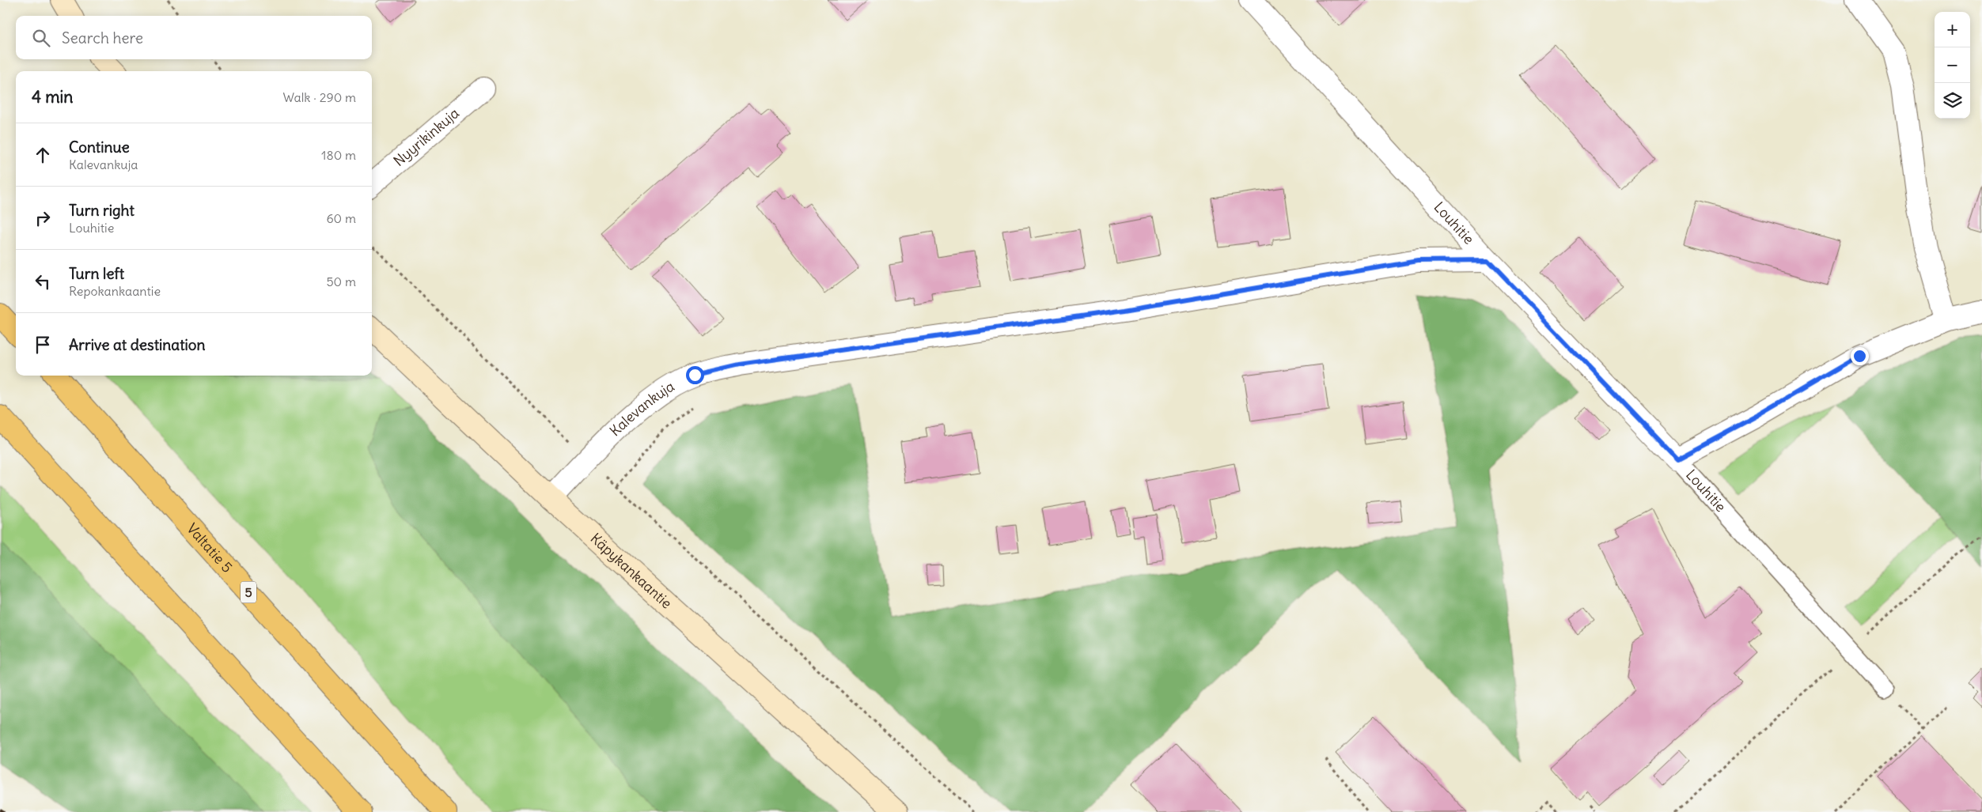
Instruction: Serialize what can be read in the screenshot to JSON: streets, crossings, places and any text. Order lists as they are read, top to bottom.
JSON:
{
  "streets": {
    "highway": ["Valtatie 5", "5"],
    "street": [
      "Nyyrikinkuja",
      "Louhitie",
      "Kalevankuja",
      "Käpykankaantie"
    ]
  },
  "crossings": [
    ["Louhitie", "Kalevankuja"],
    ["Kalevankuja", "Käpykankaantie"]
  ],
  "page": {
    "map_buttons": ["+", "−"],
    "search": "Search here",
    "heading": ["4 min", "Walk · 290 m"],
    "list": [
      ["Continue", "Kalevankuja", "180 m"],
      ["Turn right", "Louhitie", "60 m"],
      ["Turn left", "Repokankaantie", "50 m"],
      "Arrive at destination"
    ]
  }
}
